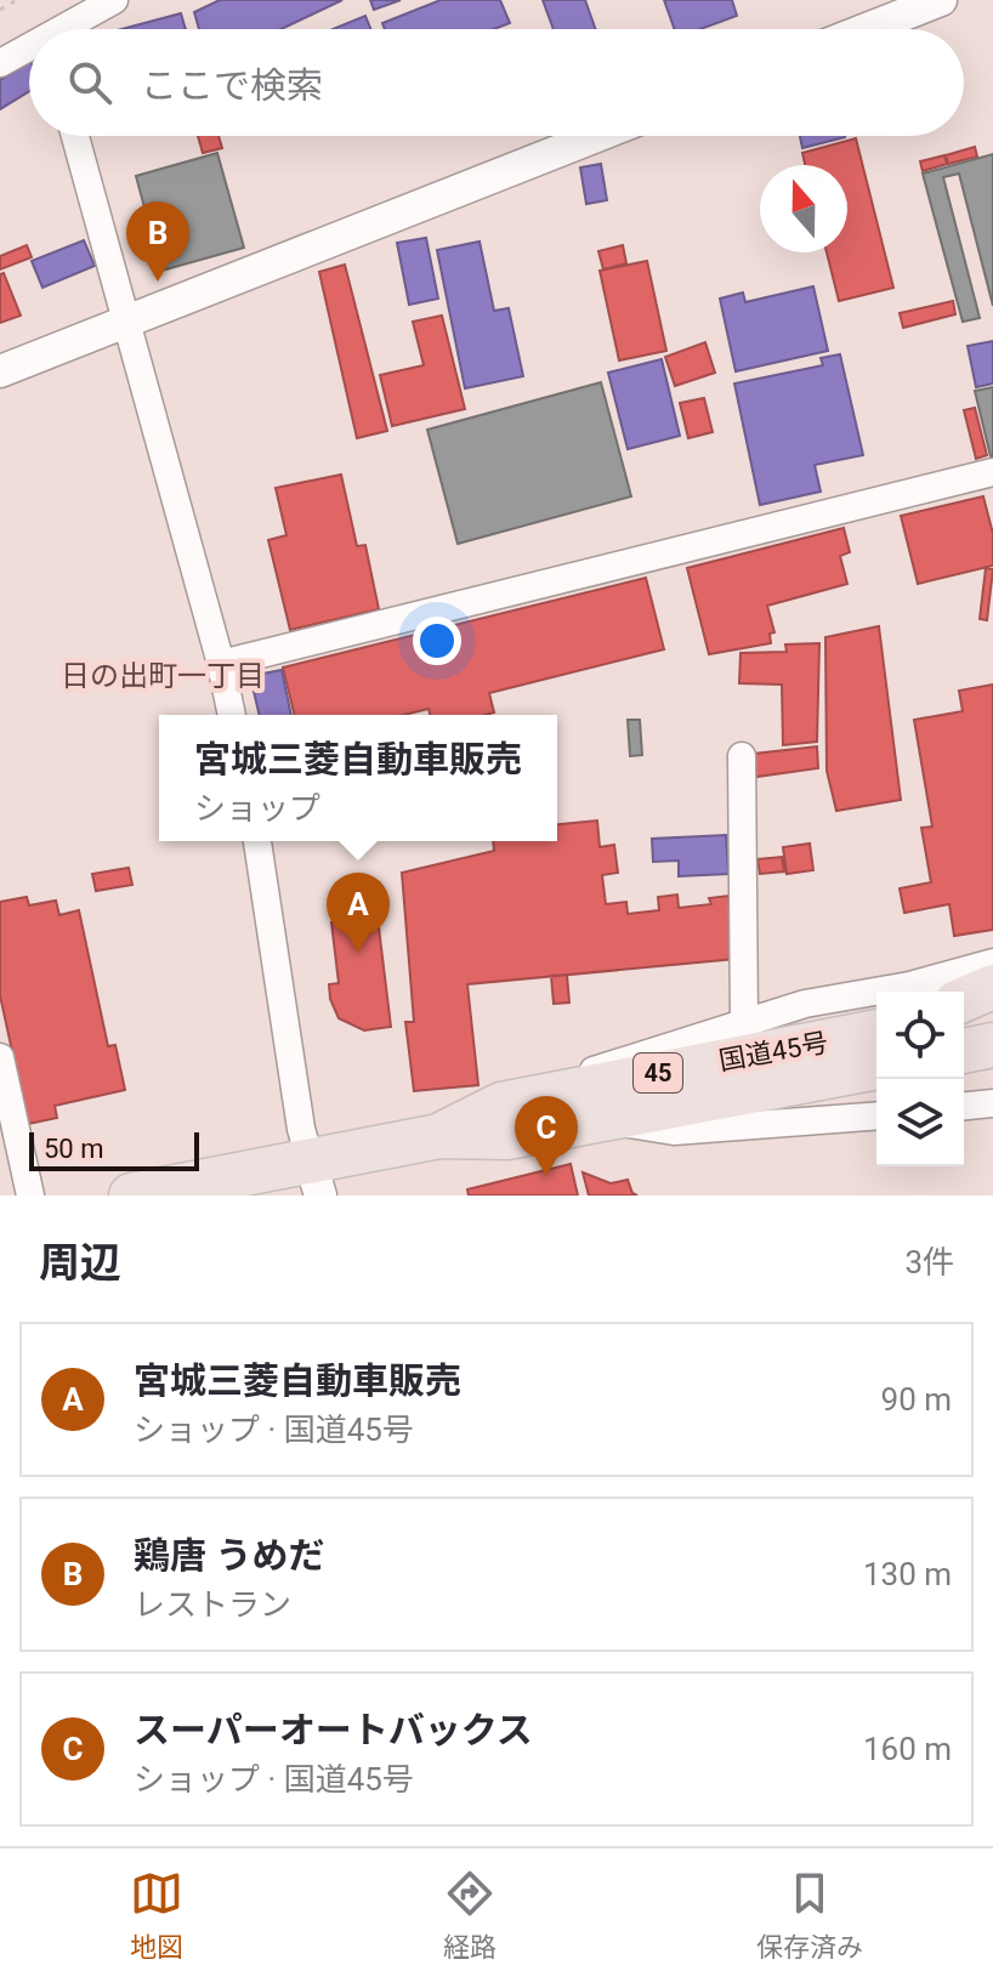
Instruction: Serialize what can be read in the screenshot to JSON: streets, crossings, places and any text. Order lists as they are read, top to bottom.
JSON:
{
  "streets": {
    "highway": ["国道45号", "45"]
  },
  "districts": ["日の出町一丁目"],
  "scale_bar": "50 m",
  "north": "top",
  "page": {
    "search": "ここで検索",
    "pins": ["B", "A", "C"],
    "popup": ["宮城三菱自動車販売", "ショップ"],
    "scale": "50 m",
    "heading": ["周辺", "3件"],
    "list": [
      {
        "mark": "A",
        "name": "宮城三菱自動車販売",
        "note": "ショップ · 国道45号",
        "value": "90 m"
      },
      {
        "mark": "B",
        "name": "鶏唐 うめだ",
        "note": "レストラン",
        "value": "130 m"
      },
      {
        "mark": "C",
        "name": "スーパーオートバックス",
        "note": "ショップ · 国道45号",
        "value": "160 m"
      }
    ],
    "nav": ["地図", "経路", "保存済み"]
  }
}
